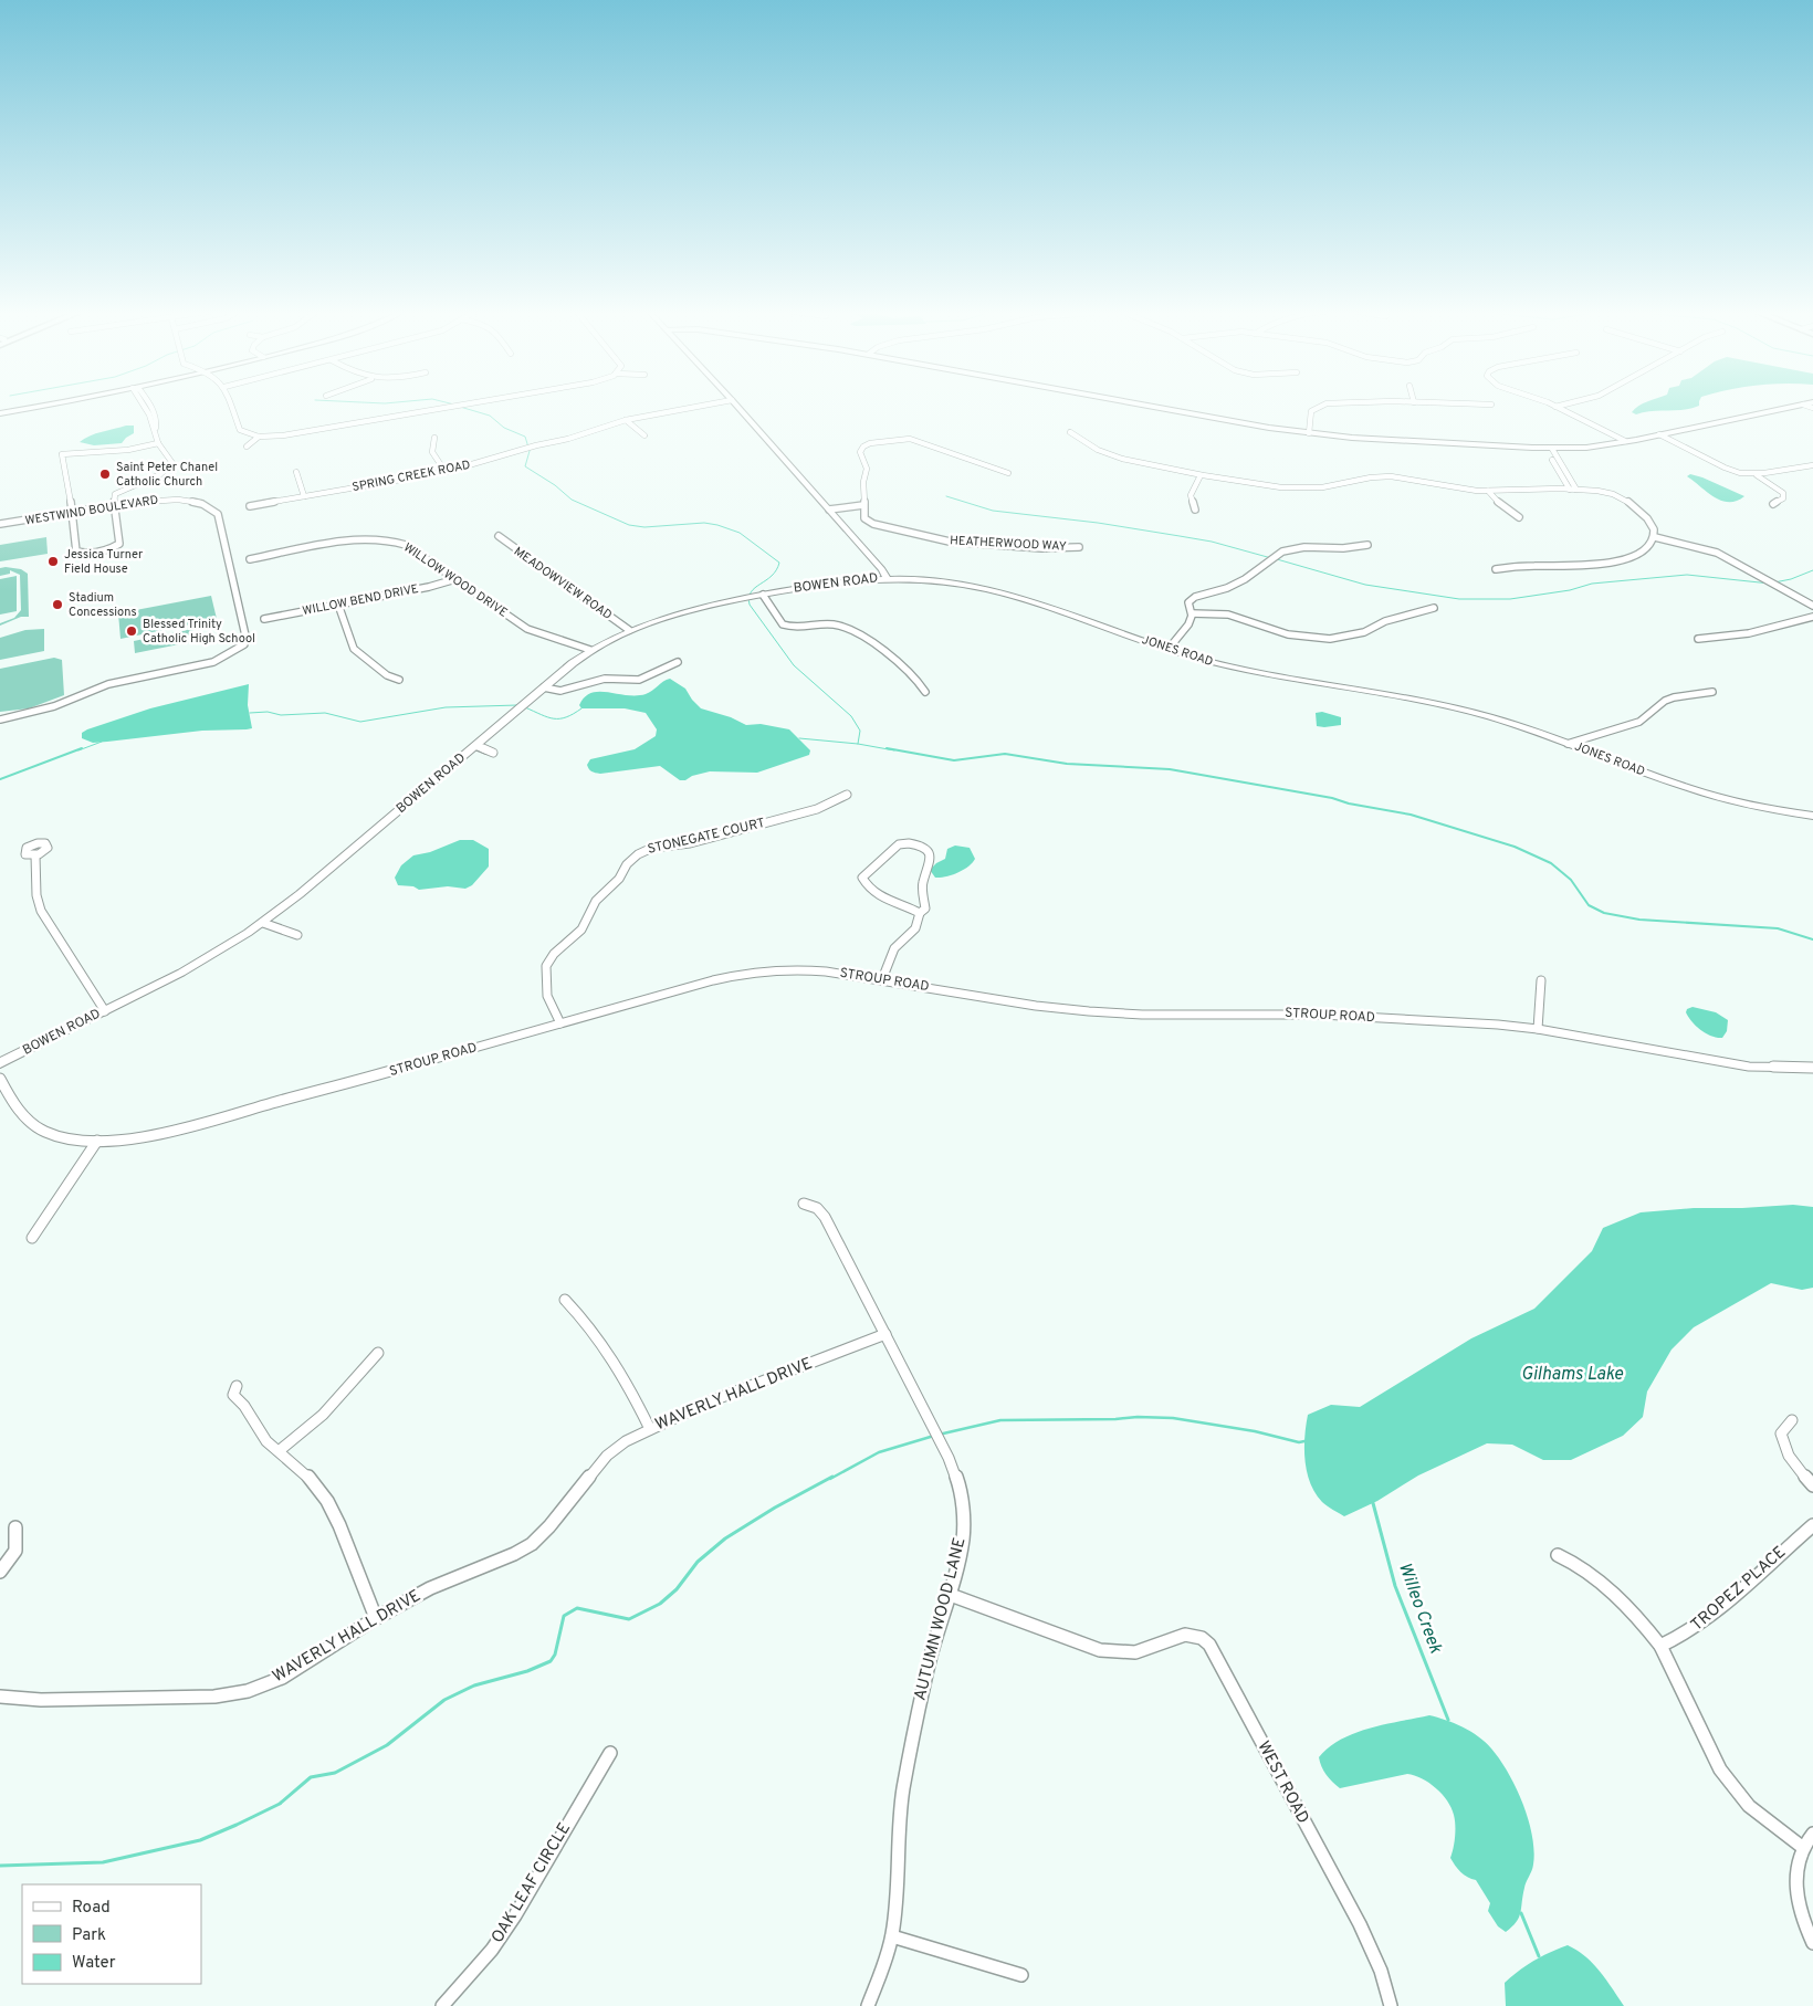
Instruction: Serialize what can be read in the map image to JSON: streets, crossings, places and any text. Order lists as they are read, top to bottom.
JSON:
{
  "streets": {
    "street": [
      "SPRING CREEK ROAD",
      "WESTWIND BOULEVARD",
      "HEATHERWOOD WAY",
      "WILLOW WOOD DRIVE",
      "MEADOWVIEW ROAD",
      "BOWEN ROAD",
      "WILLOW BEND DRIVE",
      "JONES ROAD",
      "STONEGATE COURT",
      "STROUP ROAD",
      "WAVERLY HALL DRIVE",
      "TROPEZ PLACE",
      "AUTUMN WOOD LANE",
      "WEST ROAD",
      "OAK LEAF CIRCLE"
    ]
  },
  "crossings": [
    ["WILLOW WOOD DRIVE", "BOWEN ROAD"],
    ["WILLOW WOOD DRIVE", "WILLOW BEND DRIVE"],
    ["MEADOWVIEW ROAD", "BOWEN ROAD"],
    ["BOWEN ROAD", "JONES ROAD"],
    ["STONEGATE COURT", "STROUP ROAD"],
    ["WAVERLY HALL DRIVE", "AUTUMN WOOD LANE"],
    ["AUTUMN WOOD LANE", "WEST ROAD"]
  ],
  "water": ["Gilhams Lake", "Willeo Creek"],
  "places": [
    "Saint Peter Chanel Catholic Church",
    "Jessica Turner Field House",
    "Stadium Concessions",
    "Blessed Trinity Catholic High School"
  ],
  "legend": ["Road", "Park", "Water"]
}
